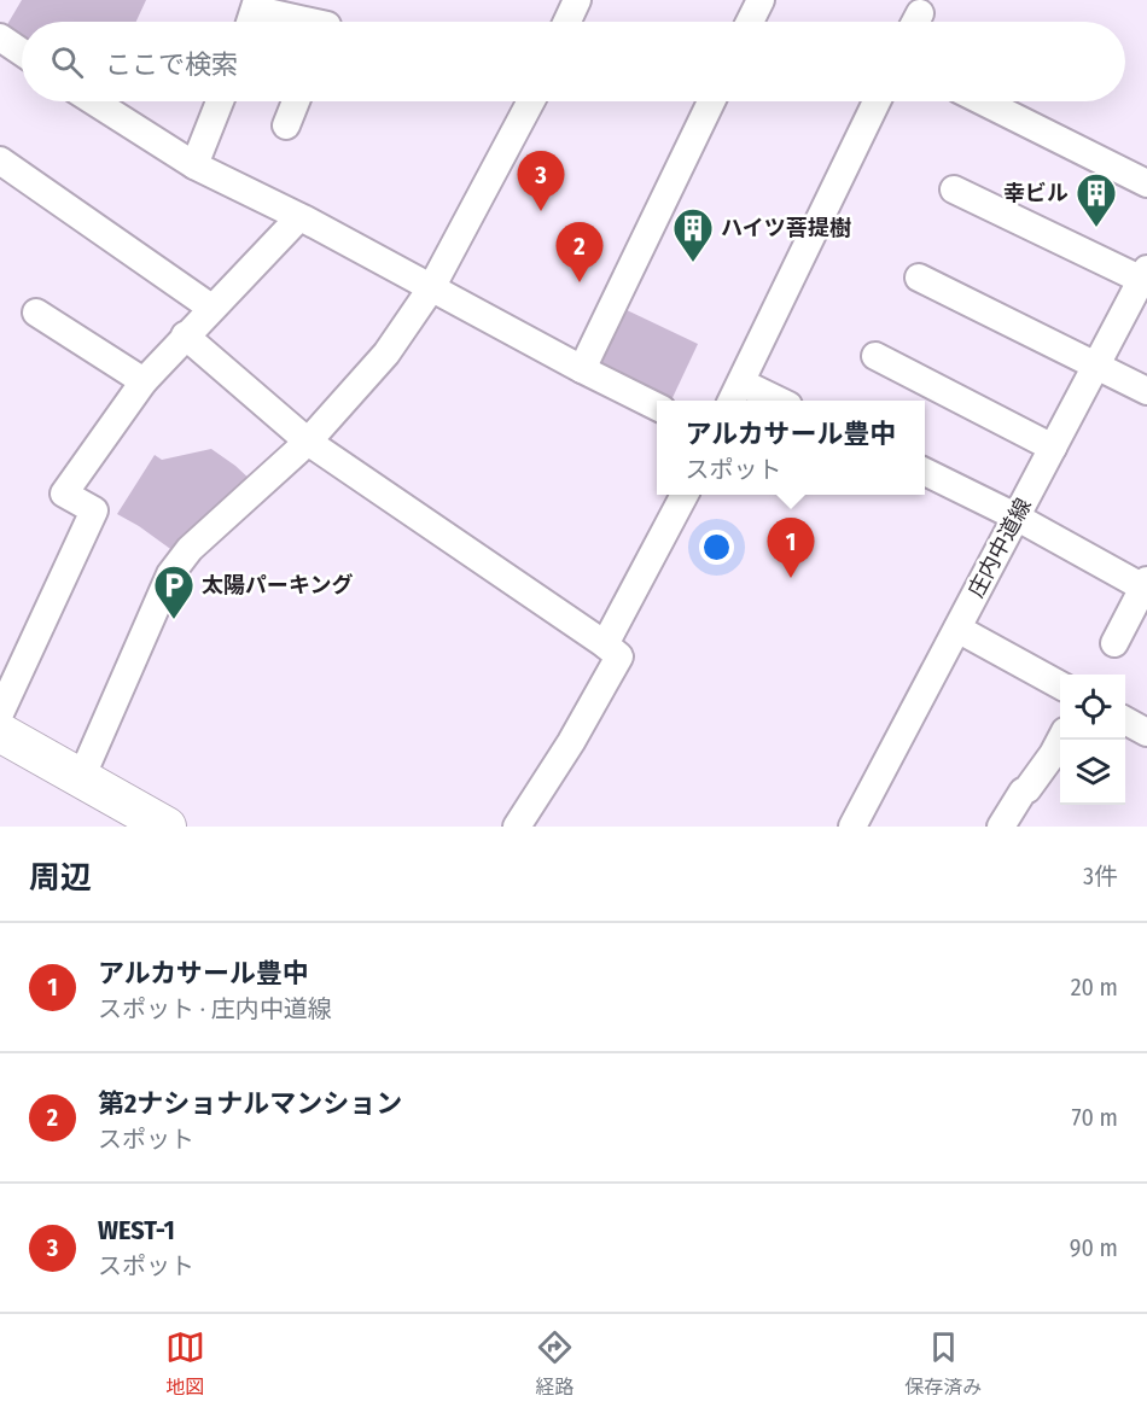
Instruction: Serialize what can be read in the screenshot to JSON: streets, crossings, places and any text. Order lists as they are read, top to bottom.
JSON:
{
  "streets": {
    "street": ["庄内中道線"]
  },
  "places": {
    "building": ["幸ビル", "ハイツ菩提樹"],
    "parking": ["太陽パーキング"]
  },
  "page": {
    "search": "ここで検索",
    "pins": ["3", "2", "1"],
    "popup": ["アルカサール豊中", "スポット"],
    "heading": ["周辺", "3件"],
    "list": [
      {
        "mark": "1",
        "name": "アルカサール豊中",
        "note": "スポット · 庄内中道線",
        "value": "20 m"
      },
      {
        "mark": "2",
        "name": "第2ナショナルマンション",
        "note": "スポット",
        "value": "70 m"
      },
      {
        "mark": "3",
        "name": "WEST-1",
        "note": "スポット",
        "value": "90 m"
      }
    ],
    "nav": ["地図", "経路", "保存済み"]
  }
}
